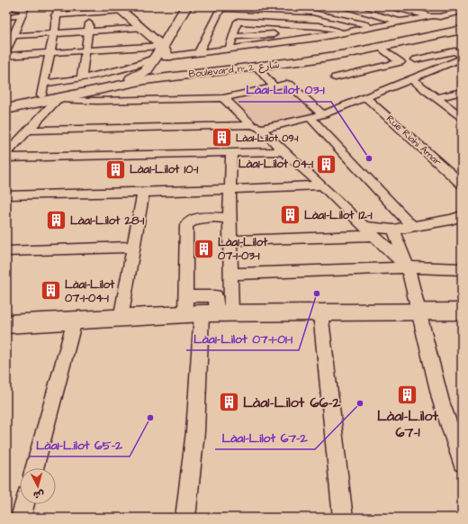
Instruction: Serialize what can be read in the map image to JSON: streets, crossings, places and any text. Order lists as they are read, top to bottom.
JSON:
{
  "streets": {
    "main road": ["Boulevard n° شارع 2"],
    "street": ["Rue Riahi Amar"]
  },
  "places": {
    "building": [
      "Làa1-L.ilot 09-1",
      "Làa1-L.ilot 04-1",
      "Làa1-L.ilot 10-1",
      "Làa1-L.ilot 12-1",
      "Làa1-L.ilot 28-1",
      "Làa1-L.ilot 07-1-03-1",
      "Làa1-L.ilot 07-1-04-1",
      "Làa1-L.ilot 67-1",
      "Làa1-L.ilot 66-2"
    ],
    "other": [
      "Làa1-L.ilot 03-1",
      "Làa1-L.ilot 07-1-01-1",
      "Làa1-L.ilot 67-2",
      "Làa1-L.ilot 65-2"
    ]
  },
  "north": "bottom"
}
